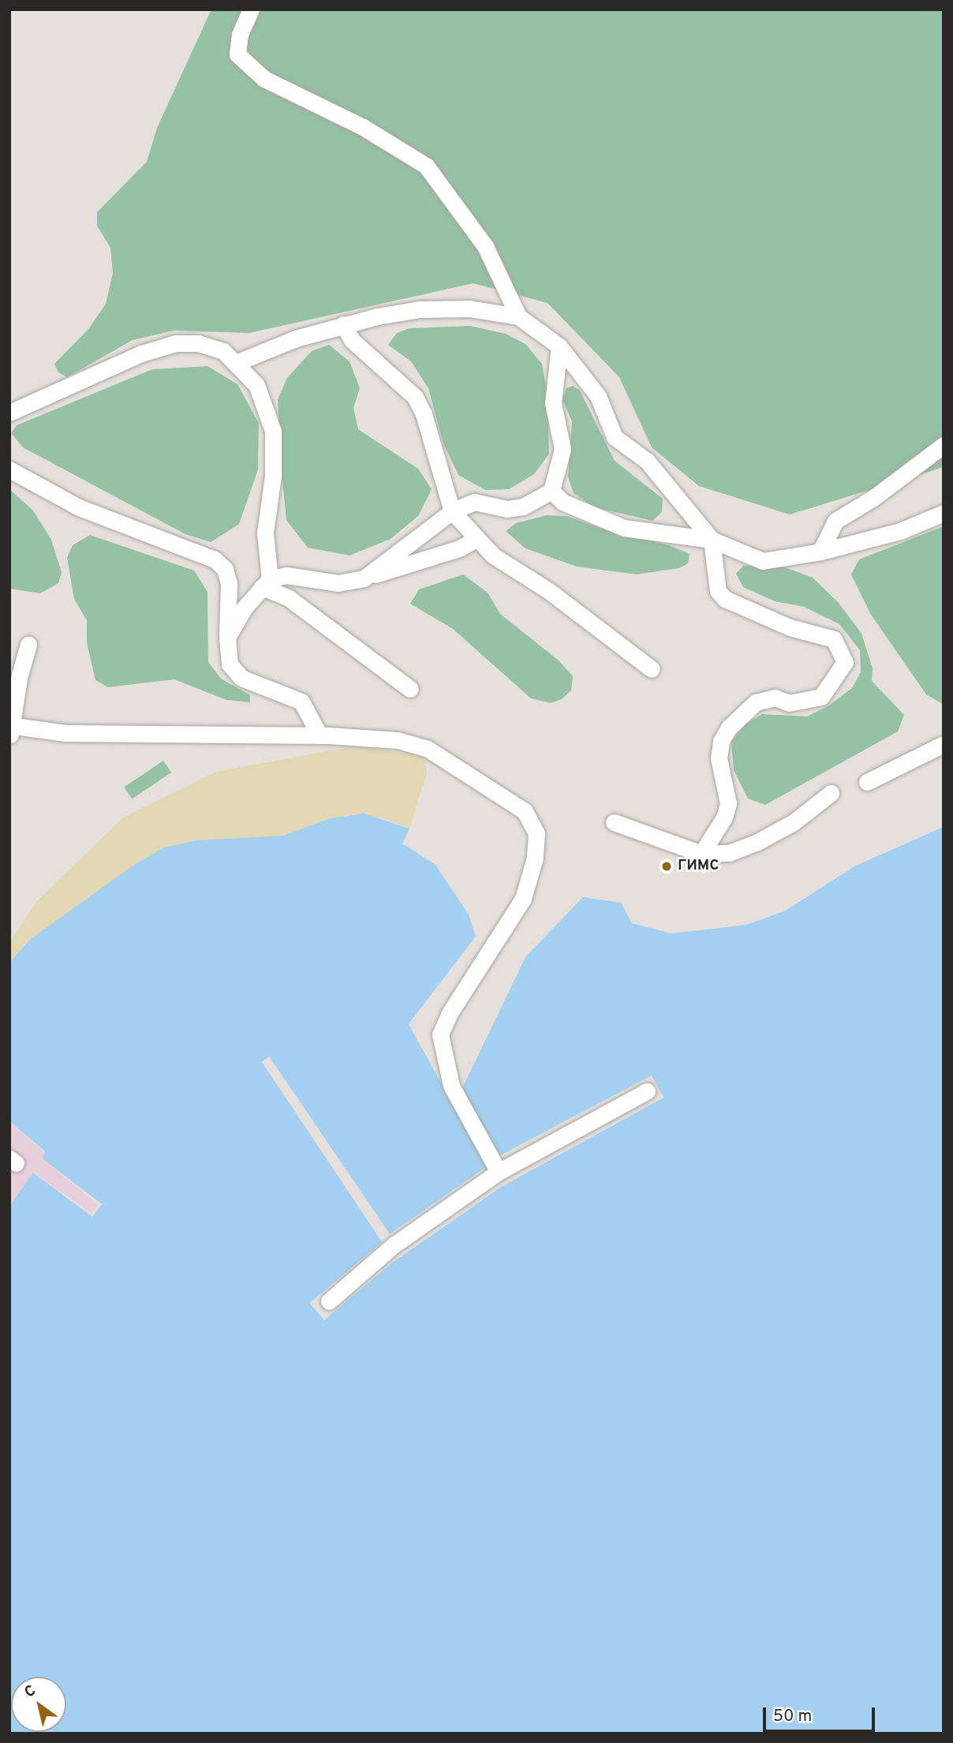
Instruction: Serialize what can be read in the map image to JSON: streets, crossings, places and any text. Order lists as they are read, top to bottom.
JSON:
{
  "places": ["ГИМС"],
  "scale_bar": "50 m",
  "north": "top left"
}
